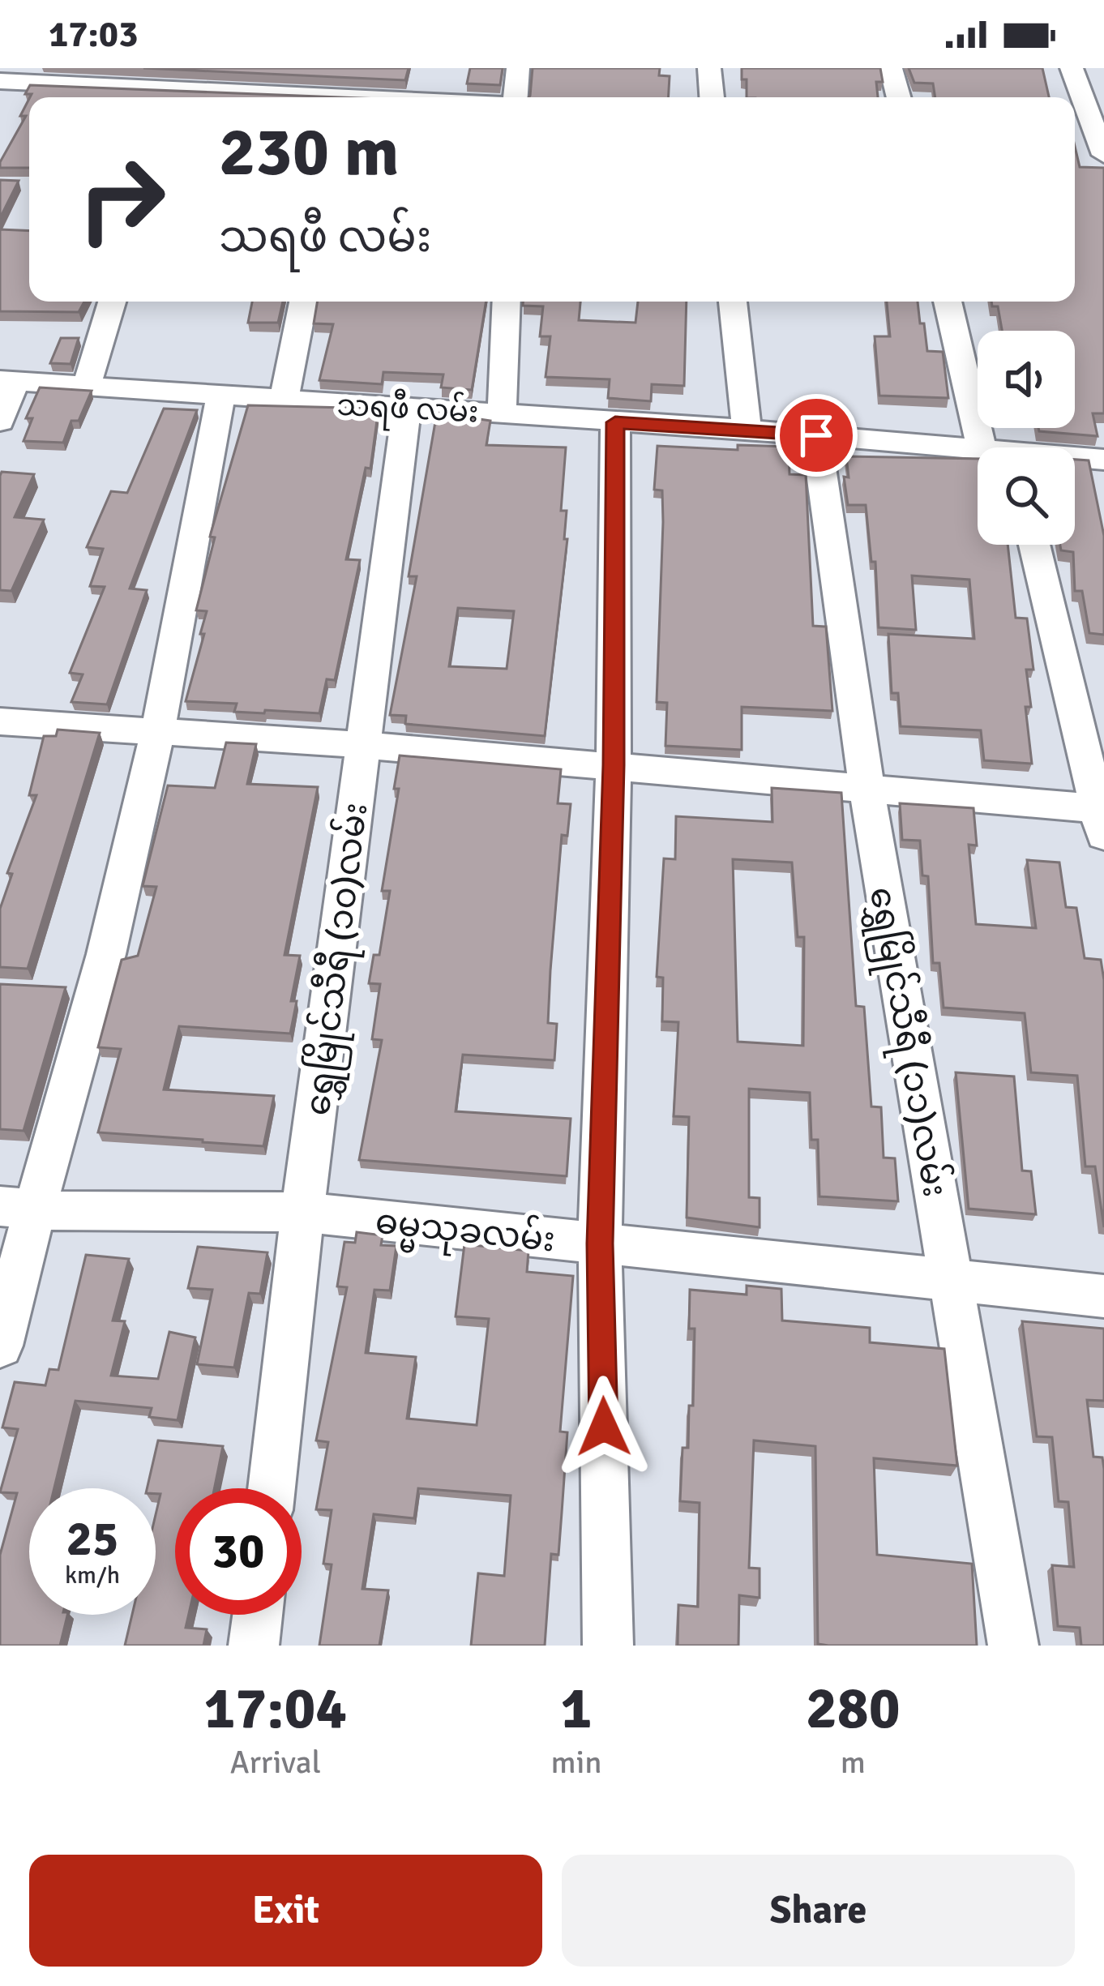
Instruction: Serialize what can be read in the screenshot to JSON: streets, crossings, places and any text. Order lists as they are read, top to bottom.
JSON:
{
  "streets": {
    "street": [
      "သရဖီ လမ်း",
      "ရွှေမြိုင်သီရီ (၁၀)လမ်း",
      "ရွှေမြိုင်သီရီ (၁၁)လမ်း",
      "ဓမ္မသုခလမ်း"
    ]
  },
  "crossings": [
    ["သရဖီ လမ်း", "ရွှေမြိုင်သီရီ (၁၀)လမ်း"],
    ["သရဖီ လမ်း", "ရွှေမြိုင်သီရီ (၁၁)လမ်း"],
    ["ရွှေမြိုင်သီရီ (၁၀)လမ်း", "ဓမ္မသုခလမ်း"],
    ["ရွှေမြိုင်သီရီ (၁၁)လမ်း", "ဓမ္မသုခလမ်း"]
  ],
  "page": {
    "status": "17:03",
    "turn": ["230 m", "သရဖီ လမ်း"],
    "speed": "25 km/h",
    "limit": "30",
    "eta": [
      "17:04",
      "Arrival",
      "1",
      "min",
      "280",
      "m"
    ],
    "buttons": ["Exit", "Share"]
  }
}
